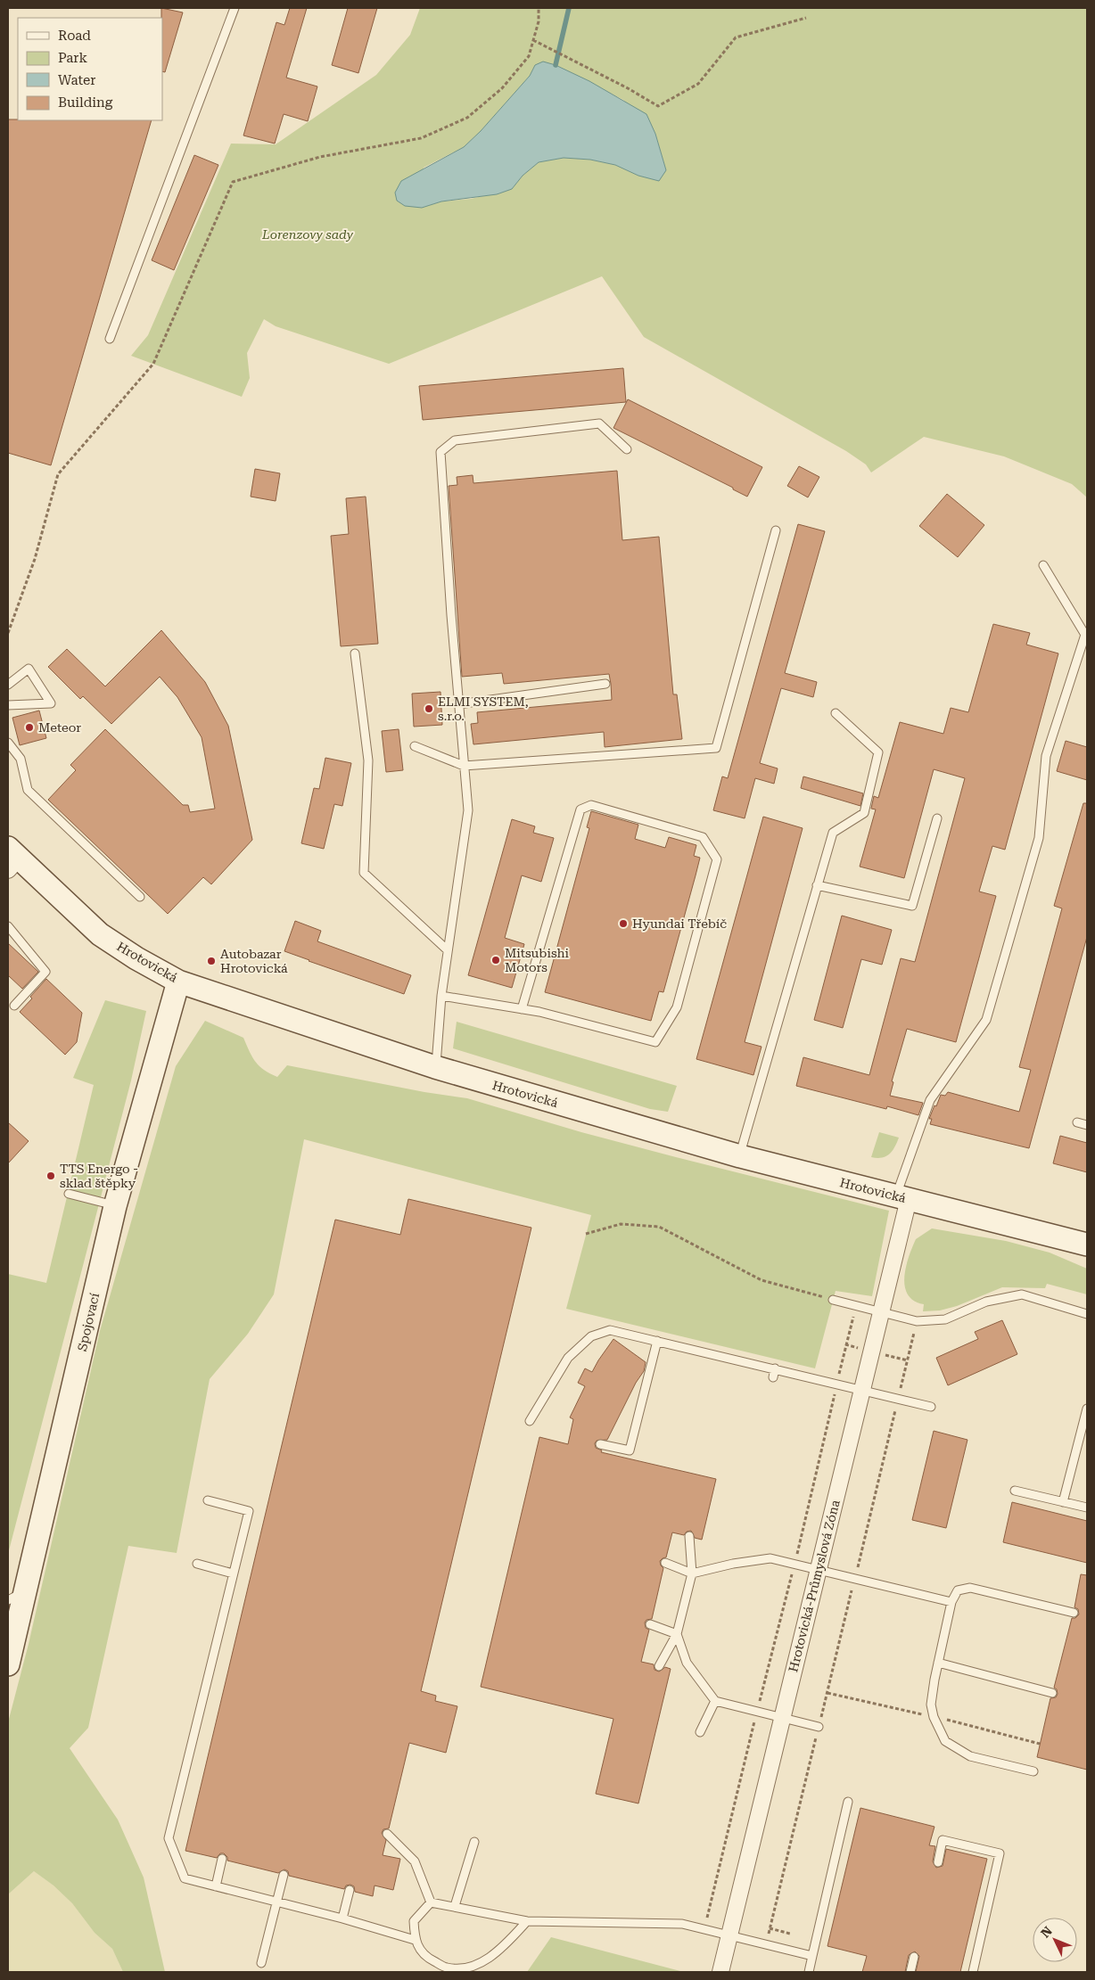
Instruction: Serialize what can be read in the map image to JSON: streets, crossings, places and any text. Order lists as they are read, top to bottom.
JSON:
{
  "streets": {
    "main road": ["Hrotovická", "Spojovací"],
    "street": ["Hrotovická-Průmyslová Zóna"]
  },
  "crossings": [
    ["Hrotovická", "Spojovací"],
    ["Hrotovická", "Hrotovická-Průmyslová Zóna"]
  ],
  "parks": ["Lorenzovy sady"],
  "places": [
    "ELMI SYSTEM, s.r.o.",
    "Meteor",
    "Hyundai Třebíč",
    "Mitsubishi Motors",
    "Autobazar Hrotovická",
    "TTS Energo - sklad štěpky"
  ],
  "legend": [
    "Road",
    "Park",
    "Water",
    "Building"
  ],
  "north": "top left"
}
